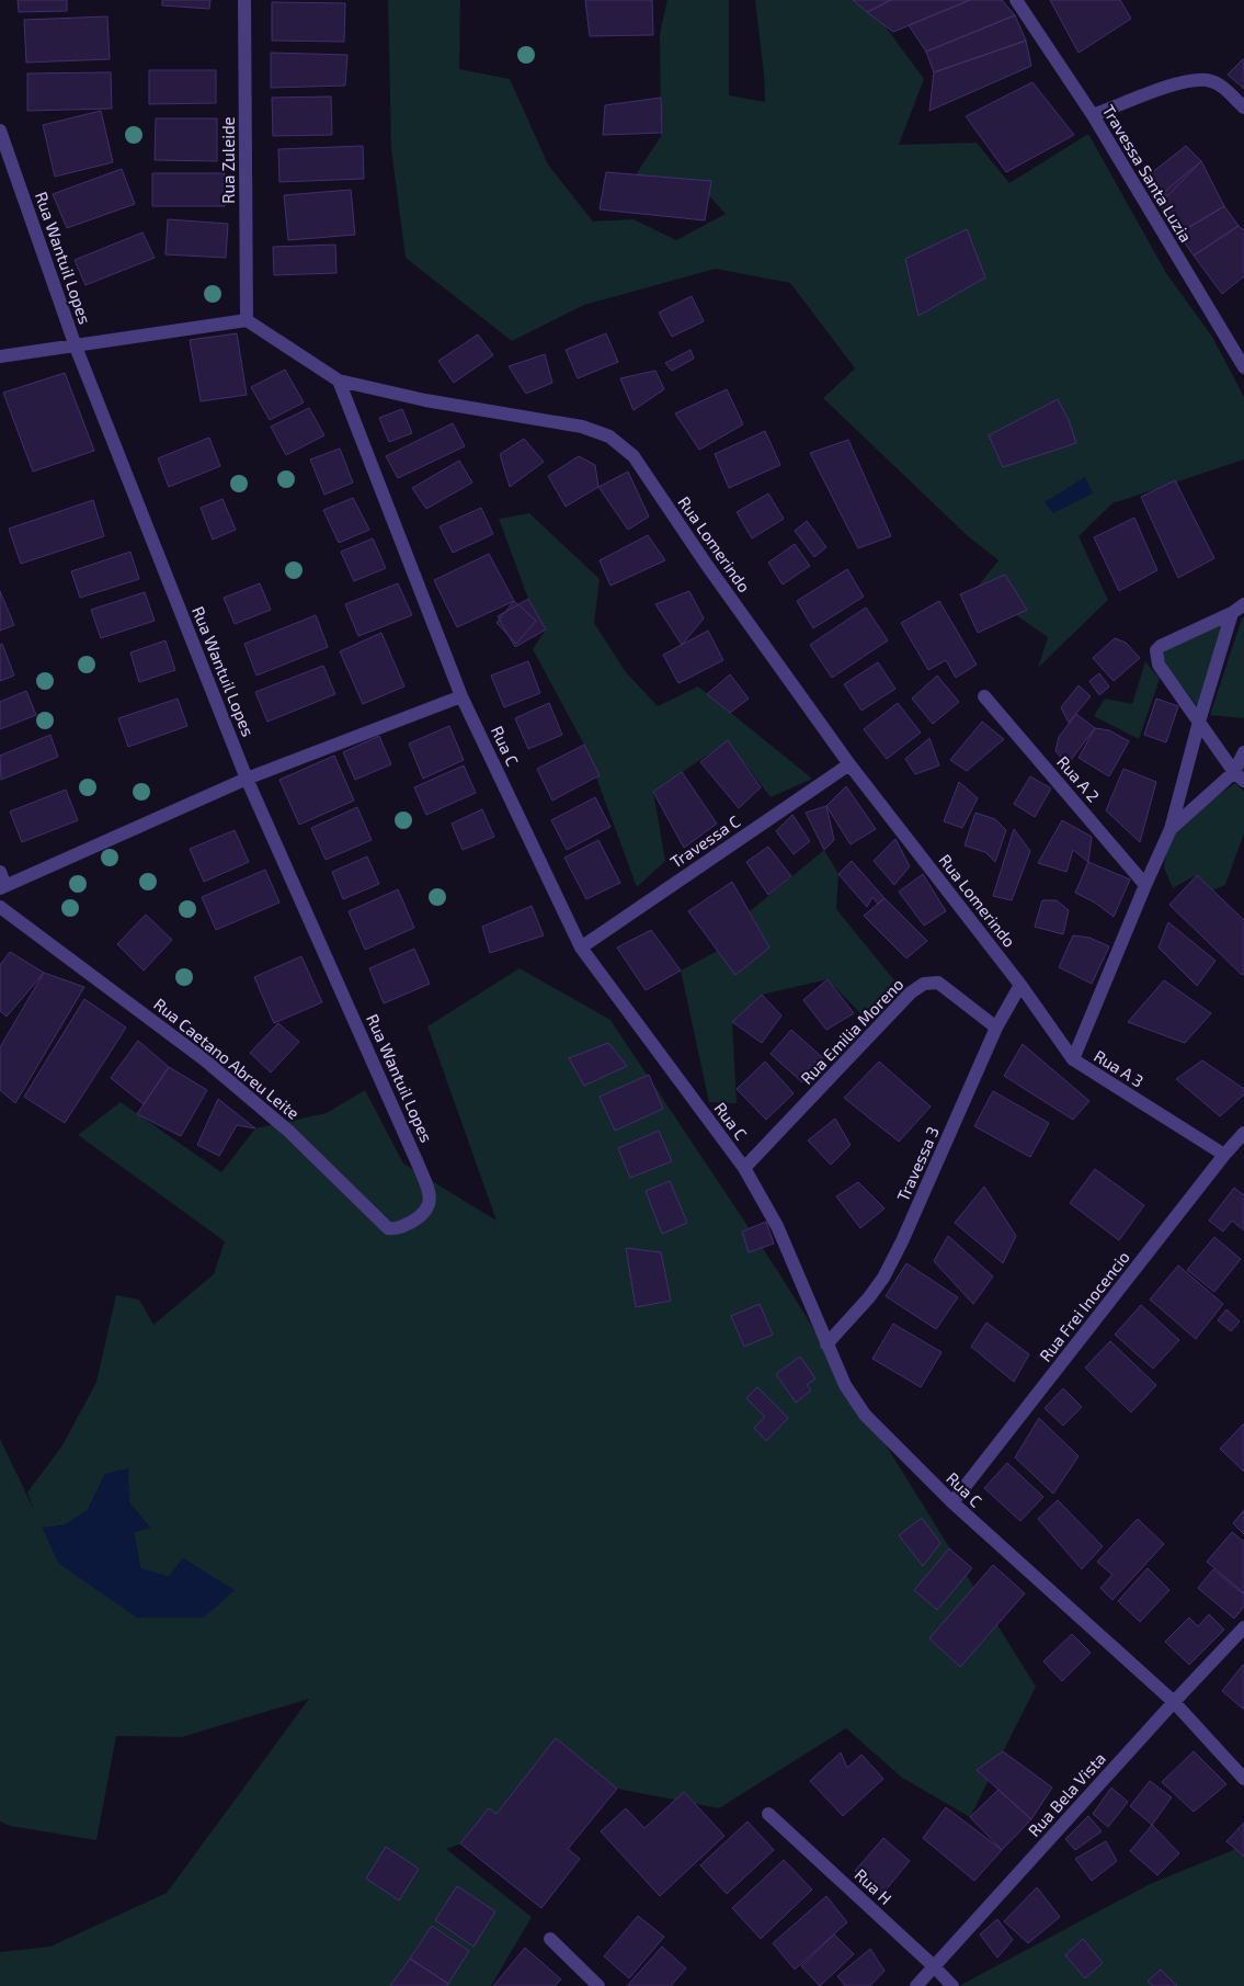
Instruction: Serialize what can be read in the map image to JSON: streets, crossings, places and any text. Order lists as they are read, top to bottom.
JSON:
{
  "streets": {
    "street": [
      "Rua Zuleide",
      "Travessa Santa Luzia",
      "Rua Wantuil Lopes",
      "Rua Lomerindo",
      "Rua C",
      "Rua A 2",
      "Travessa C",
      "Rua Emilia Moreno",
      "Rua Caetano Abreu Leite",
      "Rua A 3",
      "Travessa 3",
      "Rua Frei Inocencio",
      "Rua Bela Vista",
      "Rua H"
    ]
  },
  "crossings": [
    ["Rua Zuleide", "Rua Lomerindo"],
    ["Rua Wantuil Lopes", "Rua Caetano Abreu Leite"],
    ["Rua Lomerindo", "Rua C"],
    ["Rua Lomerindo", "Travessa C"],
    ["Rua Lomerindo", "Rua A 3"],
    ["Rua Lomerindo", "Travessa 3"],
    ["Rua C", "Travessa C"],
    ["Rua C", "Rua Emilia Moreno"],
    ["Rua C", "Travessa 3"],
    ["Rua C", "Rua Frei Inocencio"],
    ["Rua C", "Rua Bela Vista"],
    ["Rua Emilia Moreno", "Travessa 3"],
    ["Rua A 3", "Travessa 3"],
    ["Rua A 3", "Rua Frei Inocencio"],
    ["Rua Bela Vista", "Rua H"]
  ]
}
